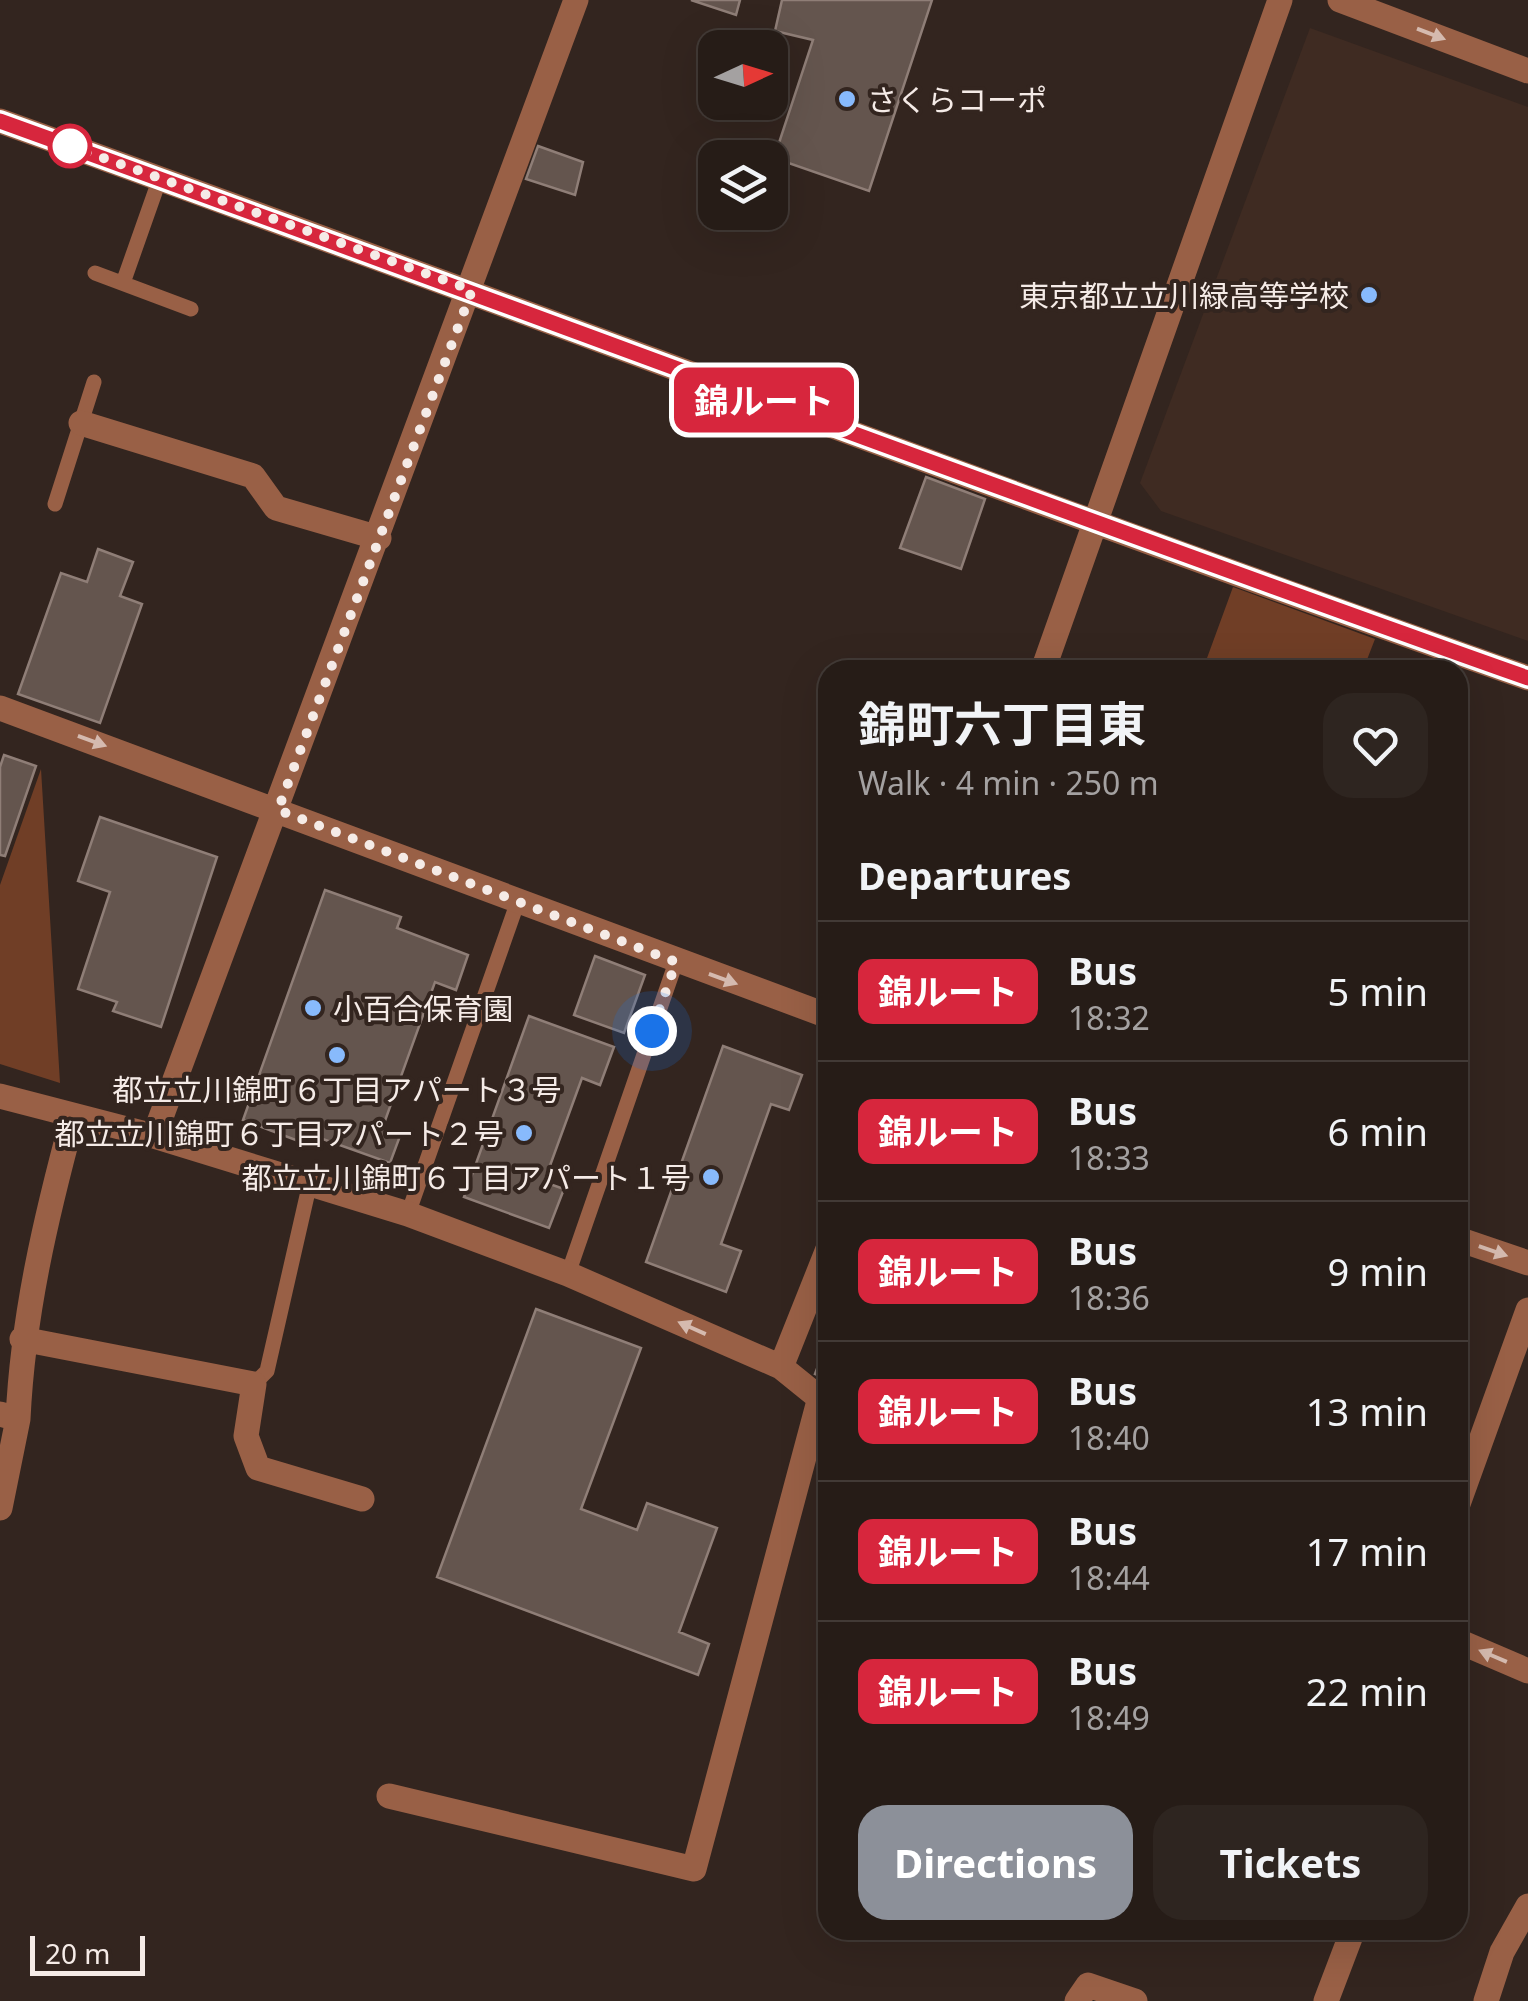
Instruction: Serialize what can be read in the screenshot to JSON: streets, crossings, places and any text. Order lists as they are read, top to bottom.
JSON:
{
  "places": [
    "さくらコーポ",
    "東京都立立川緑高等学校",
    "小百合保育園",
    "都立立川錦町６丁目アパート３号",
    "都立立川錦町６丁目アパート２号",
    "都立立川錦町６丁目アパート１号"
  ],
  "lines": ["bus line 錦ルート"],
  "scale_bar": "20 m",
  "north": "right",
  "page": {
    "on_map": "錦ルート",
    "heading": [
      ["錦町六丁目東", "Walk · 4 min · 250 m"],
      "Departures"
    ],
    "list": [
      {
        "mark": "錦ルート",
        "name": "Bus",
        "note": "18:32",
        "value": "5 min"
      },
      {
        "mark": "錦ルート",
        "name": "Bus",
        "note": "18:33",
        "value": "6 min"
      },
      {
        "mark": "錦ルート",
        "name": "Bus",
        "note": "18:36",
        "value": "9 min"
      },
      {
        "mark": "錦ルート",
        "name": "Bus",
        "note": "18:40",
        "value": "13 min"
      },
      {
        "mark": "錦ルート",
        "name": "Bus",
        "note": "18:44",
        "value": "17 min"
      },
      {
        "mark": "錦ルート",
        "name": "Bus",
        "note": "18:49",
        "value": "22 min"
      }
    ],
    "buttons": ["Directions", "Tickets"],
    "scale": "20 m"
  }
}
